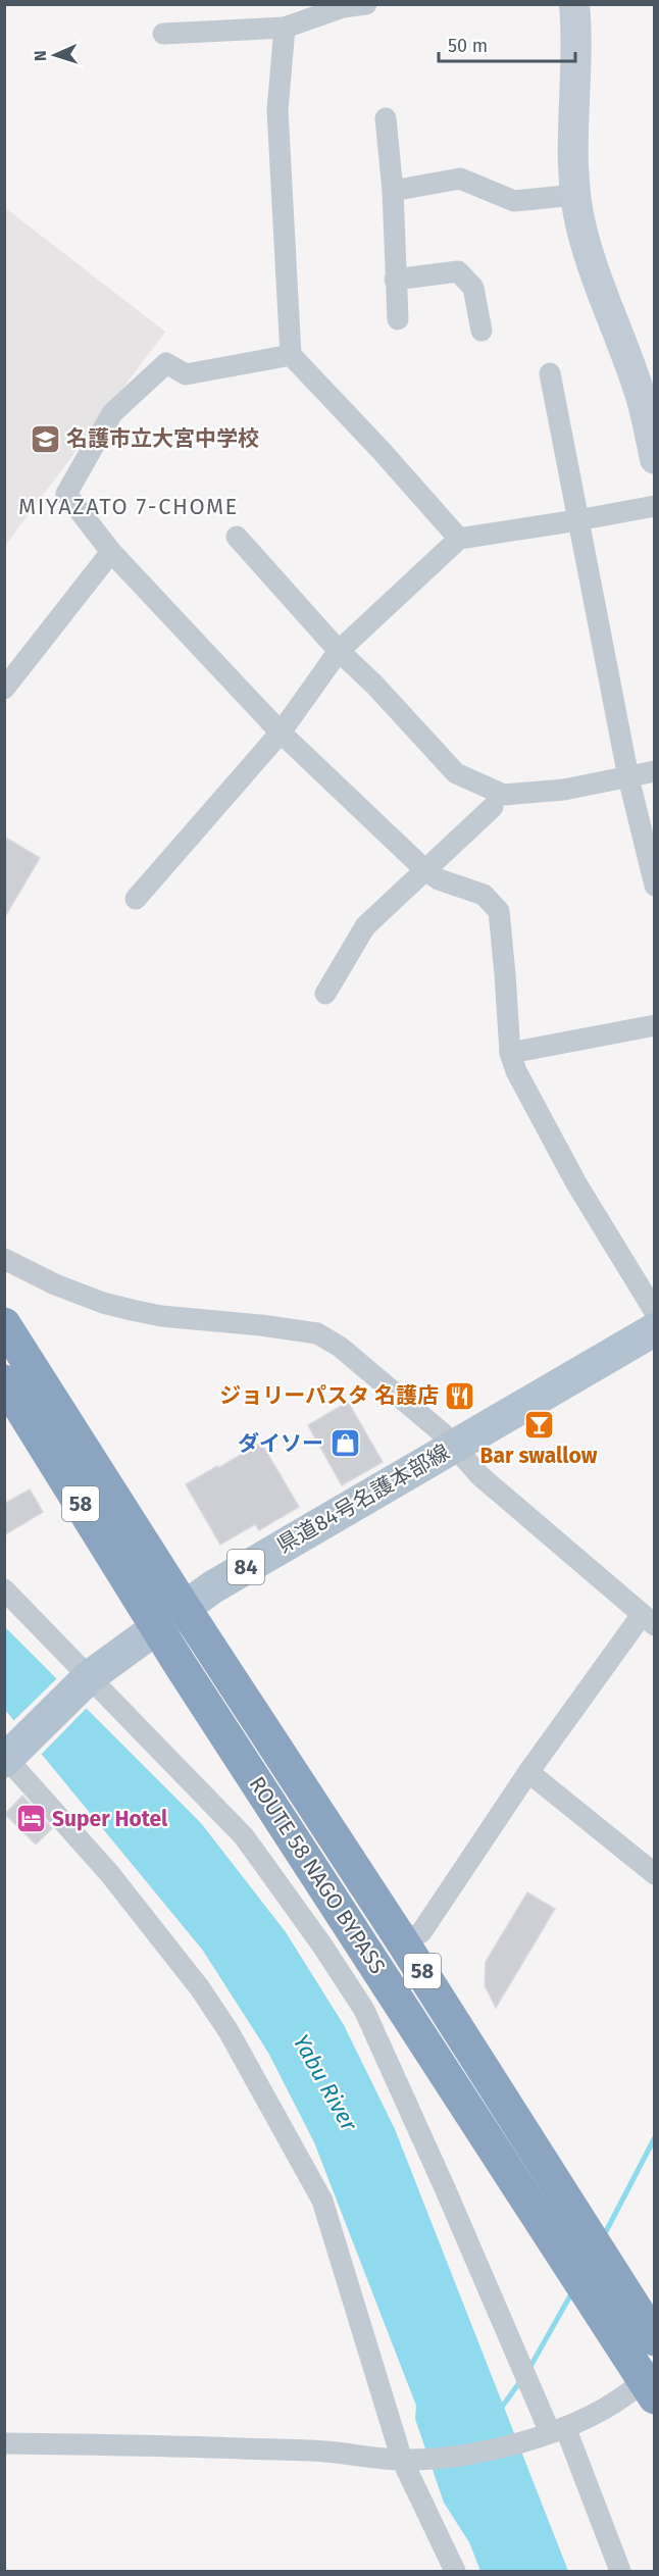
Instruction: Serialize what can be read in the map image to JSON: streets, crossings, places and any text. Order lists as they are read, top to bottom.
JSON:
{
  "streets": {
    "highway": ["58", "ROUTE 58 NAGO BYPASS"],
    "main road": ["県道84号名護本部線", "84"]
  },
  "crossings": [
    ["県道84号名護本部線", "ROUTE 58 NAGO BYPASS"]
  ],
  "districts": ["MIYAZATO 7-CHOME"],
  "water": ["Yabu River"],
  "places": {
    "school or university": ["名護市立大宮中学校"],
    "restaurant": ["ジョリーパスタ 名護店"],
    "bar": ["Bar swallow"],
    "shop": ["ダイソー"],
    "hotel": ["Super Hotel"]
  },
  "scale_bar": "50 m",
  "north": "left"
}
